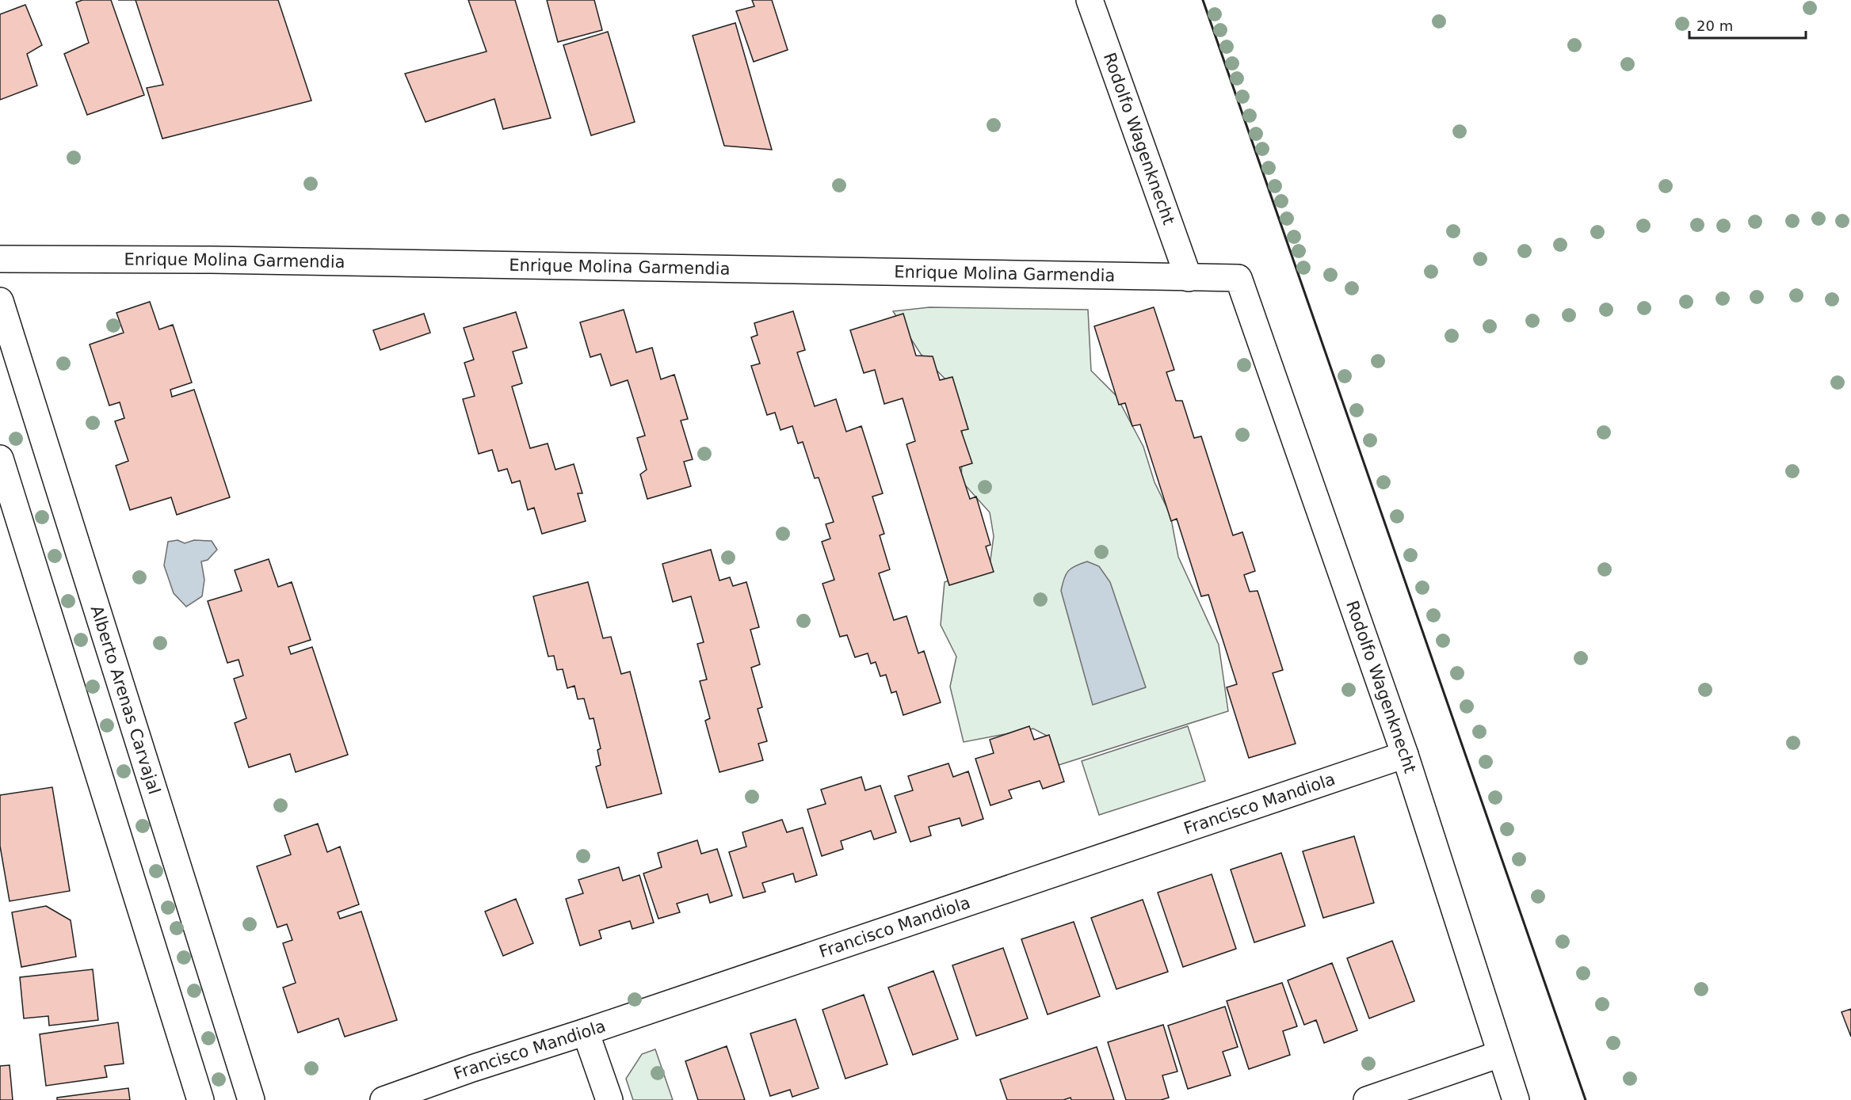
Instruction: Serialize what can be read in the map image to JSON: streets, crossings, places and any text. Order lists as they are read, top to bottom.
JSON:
{
  "streets": {
    "street": [
      "Rodolfo Wagenknecht",
      "Enrique Molina Garmendia",
      "Alberto Arenas Carvajal",
      "Francisco Mandiola"
    ]
  },
  "crossings": [
    ["Rodolfo Wagenknecht", "Enrique Molina Garmendia"],
    ["Rodolfo Wagenknecht", "Francisco Mandiola"]
  ],
  "scale_bar": "20 m"
}
